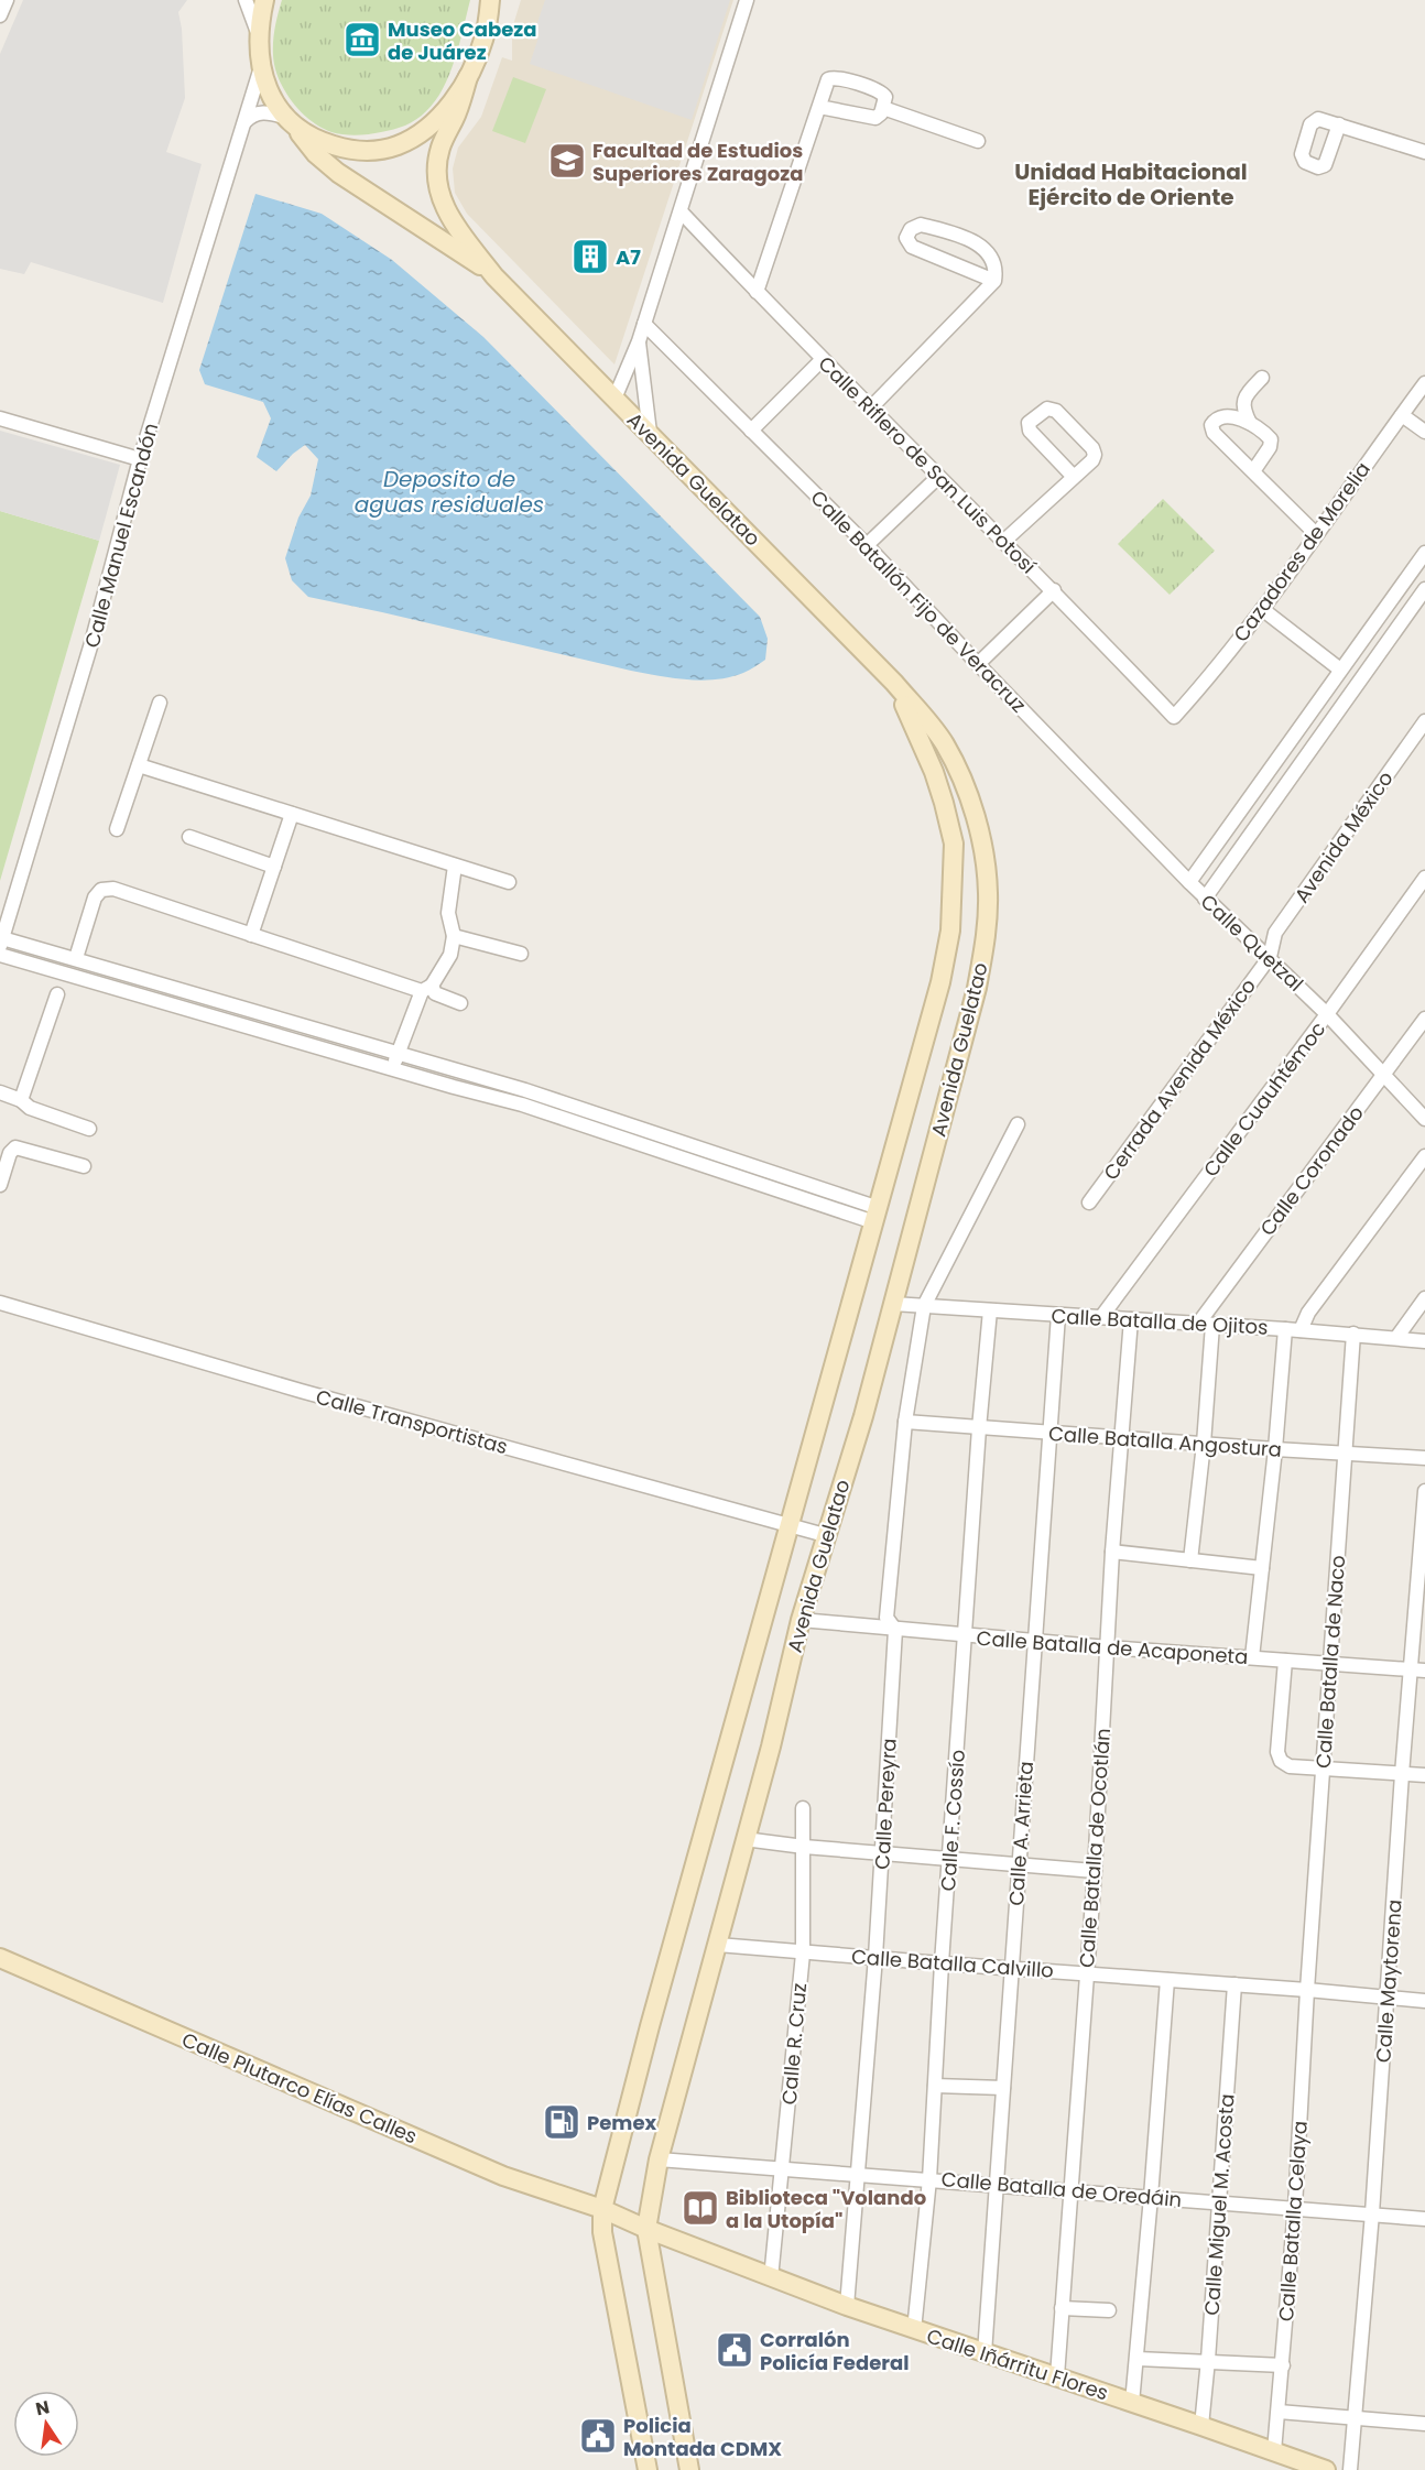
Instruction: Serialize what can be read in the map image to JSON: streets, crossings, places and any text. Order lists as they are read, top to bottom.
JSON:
{
  "streets": {
    "main road": ["Avenida Guelatao", "Calle Plutarco Elías Calles", "Calle Iñárritu Flores"],
    "street": [
      "Calle Riflero de San Luis Potosí",
      "Calle Manuel Escandón",
      "Cazadores de Morelia",
      "Calle Batallón Fijo de Veracruz",
      "Avenida México",
      "Calle Quetzal",
      "Cerrada Avenida México",
      "Calle Cuauhtémoc",
      "Calle Coronado",
      "Calle Batalla de Ojitos",
      "Calle Transportistas",
      "Calle Batalla Angostura",
      "Calle Batalla de Acaponeta",
      "Calle Batalla de Naco",
      "Calle Pereyra",
      "Calle F. Cossío",
      "Calle A. Arrieta",
      "Calle Batalla de Ocotlán",
      "Calle Batalla Calvillo",
      "Calle Maytorena",
      "Calle R. Cruz",
      "Calle Batalla de Oredáin",
      "Calle Miguel M. Acosta",
      "Calle Batalla Celaya"
    ]
  },
  "crossings": [
    ["Calle Riflero de San Luis Potosí", "Cazadores de Morelia"],
    ["Avenida Guelatao", "Calle Manuel Escandón"],
    ["Avenida Guelatao", "Calle Batalla de Ojitos"],
    ["Avenida Guelatao", "Calle Transportistas"],
    ["Avenida Guelatao", "Calle Batalla de Acaponeta"],
    ["Avenida Guelatao", "Calle Batalla Calvillo"],
    ["Avenida Guelatao", "Calle Plutarco Elías Calles"],
    ["Avenida Guelatao", "Calle Batalla de Oredáin"],
    ["Avenida Guelatao", "Calle Iñárritu Flores"],
    ["Calle Batallón Fijo de Veracruz", "Calle Quetzal"],
    ["Avenida México", "Calle Quetzal"],
    ["Avenida México", "Cerrada Avenida México"],
    ["Calle Quetzal", "Cerrada Avenida México"],
    ["Calle Quetzal", "Calle Cuauhtémoc"],
    ["Calle Quetzal", "Calle Coronado"],
    ["Calle Cuauhtémoc", "Calle Batalla de Ojitos"],
    ["Calle Coronado", "Calle Batalla de Ojitos"],
    ["Calle Batalla de Ojitos", "Calle Batalla de Naco"],
    ["Calle Batalla de Ojitos", "Calle Pereyra"],
    ["Calle Batalla de Ojitos", "Calle F. Cossío"],
    ["Calle Batalla de Ojitos", "Calle A. Arrieta"],
    ["Calle Batalla de Ojitos", "Calle Batalla de Ocotlán"],
    ["Calle Batalla Angostura", "Calle Batalla de Naco"],
    ["Calle Batalla Angostura", "Calle Pereyra"],
    ["Calle Batalla Angostura", "Calle F. Cossío"],
    ["Calle Batalla Angostura", "Calle A. Arrieta"],
    ["Calle Batalla Angostura", "Calle Batalla de Ocotlán"],
    ["Calle Batalla de Acaponeta", "Calle Batalla de Naco"],
    ["Calle Batalla de Acaponeta", "Calle Pereyra"],
    ["Calle Batalla de Acaponeta", "Calle F. Cossío"],
    ["Calle Batalla de Acaponeta", "Calle A. Arrieta"],
    ["Calle Batalla de Acaponeta", "Calle Batalla de Ocotlán"],
    ["Calle Batalla de Acaponeta", "Calle Maytorena"],
    ["Calle Batalla de Naco", "Calle Batalla Calvillo"],
    ["Calle Batalla de Naco", "Calle Batalla Celaya"],
    ["Calle Pereyra", "Calle Batalla Calvillo"],
    ["Calle Pereyra", "Calle Batalla de Oredáin"],
    ["Calle Pereyra", "Calle Iñárritu Flores"],
    ["Calle F. Cossío", "Calle Batalla Calvillo"],
    ["Calle F. Cossío", "Calle Batalla de Oredáin"],
    ["Calle F. Cossío", "Calle Iñárritu Flores"],
    ["Calle A. Arrieta", "Calle Batalla Calvillo"],
    ["Calle A. Arrieta", "Calle Batalla de Oredáin"],
    ["Calle A. Arrieta", "Calle Iñárritu Flores"],
    ["Calle Batalla de Ocotlán", "Calle Batalla Calvillo"],
    ["Calle Batalla de Ocotlán", "Calle Batalla de Oredáin"],
    ["Calle Batalla de Ocotlán", "Calle Iñárritu Flores"],
    ["Calle Batalla Calvillo", "Calle Maytorena"],
    ["Calle Batalla Calvillo", "Calle R. Cruz"],
    ["Calle Batalla Calvillo", "Calle Miguel M. Acosta"],
    ["Calle Batalla Calvillo", "Calle Batalla Celaya"],
    ["Calle Maytorena", "Calle Batalla de Oredáin"],
    ["Calle R. Cruz", "Calle Batalla de Oredáin"],
    ["Calle R. Cruz", "Calle Iñárritu Flores"],
    ["Calle Plutarco Elías Calles", "Calle Iñárritu Flores"],
    ["Calle Batalla de Oredáin", "Calle Miguel M. Acosta"],
    ["Calle Batalla de Oredáin", "Calle Batalla Celaya"],
    ["Calle Miguel M. Acosta", "Calle Iñárritu Flores"],
    ["Calle Batalla Celaya", "Calle Iñárritu Flores"]
  ],
  "districts": ["Unidad Habitacional Ejército de Oriente"],
  "water": ["Deposito de aguas residuales"],
  "places": {
    "museum": ["Museo Cabeza de Juárez"],
    "school or university": ["Facultad de Estudios Superiores Zaragoza"],
    "building": ["A7"],
    "fuel station": ["Pemex"],
    "library": ["Biblioteca \"Volando a la Utopía\""],
    "public building": ["Corralón Policía Federal", "Policia Montada CDMX"]
  },
  "north": "top"
}
